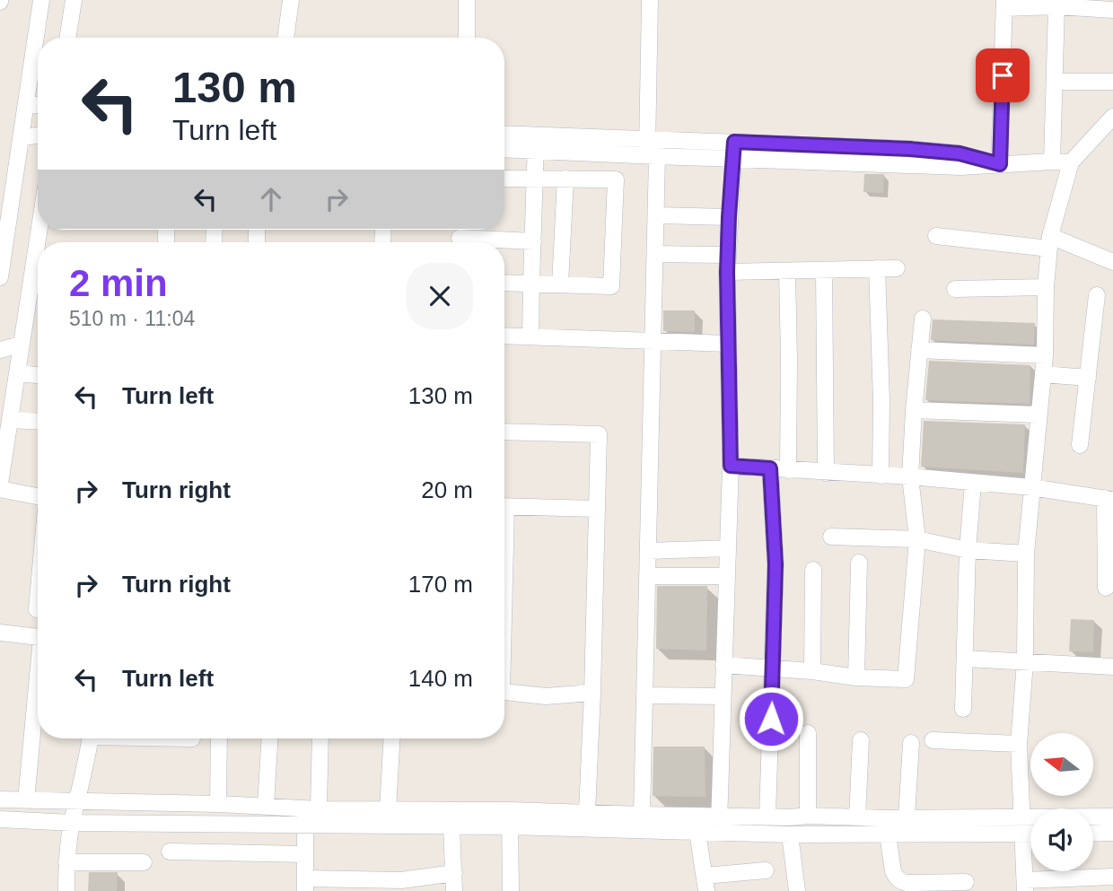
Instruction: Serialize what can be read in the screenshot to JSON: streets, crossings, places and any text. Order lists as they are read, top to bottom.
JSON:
{
  "north": "left",
  "page": {
    "turn": ["130 m", "Turn left"],
    "heading": ["2 min", "510 m · 11:04"],
    "list": [
      {
        "name": "Turn left",
        "value": "130 m"
      },
      {
        "name": "Turn right",
        "value": "20 m"
      },
      {
        "name": "Turn right",
        "value": "170 m"
      },
      {
        "name": "Turn left",
        "value": "140 m"
      }
    ]
  }
}
